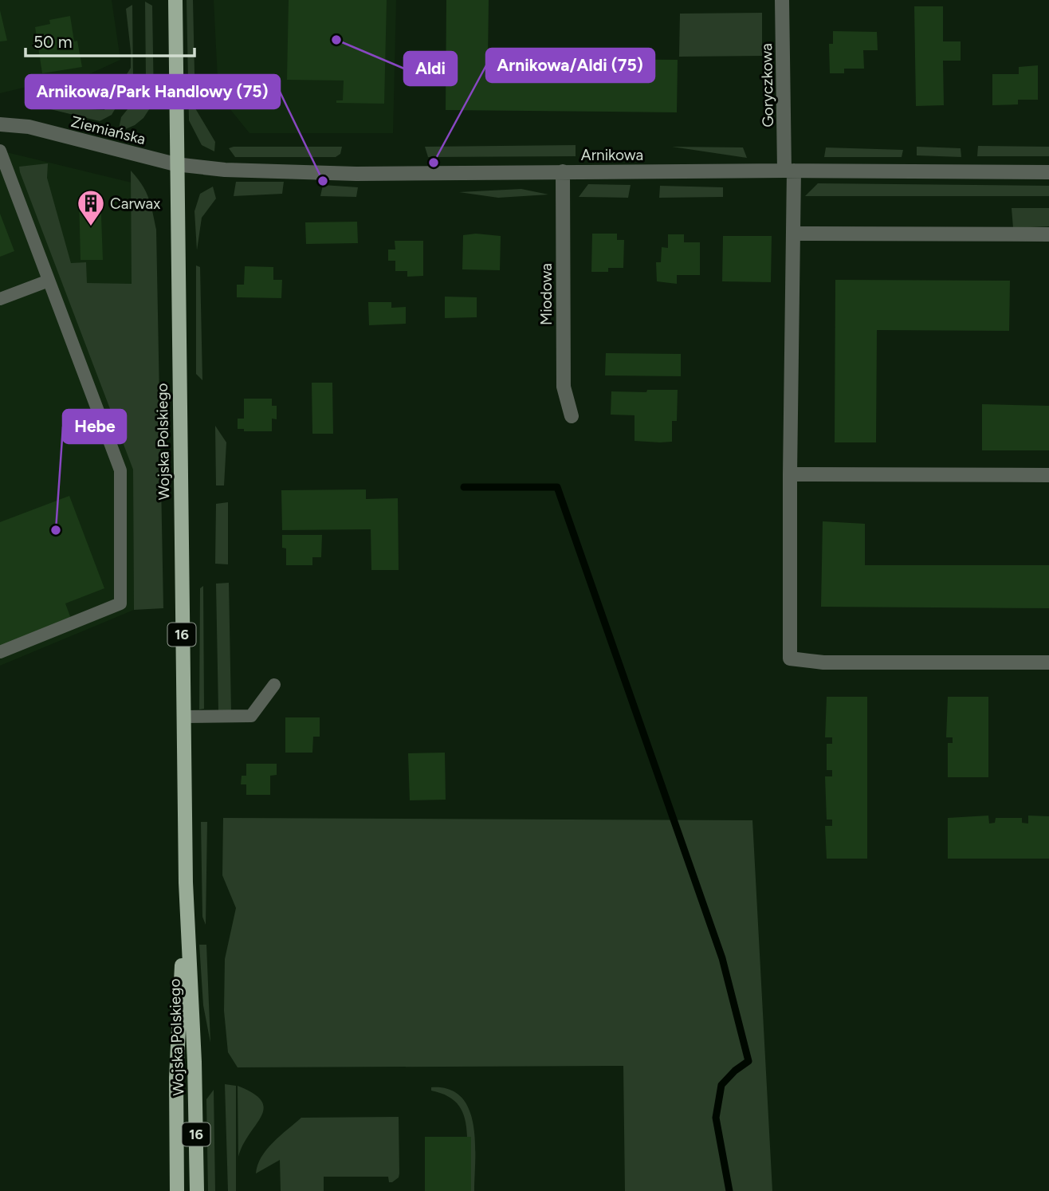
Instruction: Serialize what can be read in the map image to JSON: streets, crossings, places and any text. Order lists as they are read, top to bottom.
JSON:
{
  "streets": {
    "main road": ["Wojska Polskiego", "16"],
    "street": [
      "Goryczkowa",
      "Ziemiańska",
      "Arnikowa",
      "Miodowa"
    ]
  },
  "crossings": [
    ["Goryczkowa", "Arnikowa"],
    ["Ziemiańska", "Arnikowa"],
    ["Ziemiańska", "Wojska Polskiego"],
    ["Arnikowa", "Miodowa"],
    ["Arnikowa", "Wojska Polskiego"]
  ],
  "places": {
    "other": [
      "Aldi",
      "Arnikowa/Aldi (75)",
      "Arnikowa/Park Handlowy (75)",
      "Hebe"
    ],
    "building": ["Carwax"]
  },
  "scale_bar": "50 m"
}
